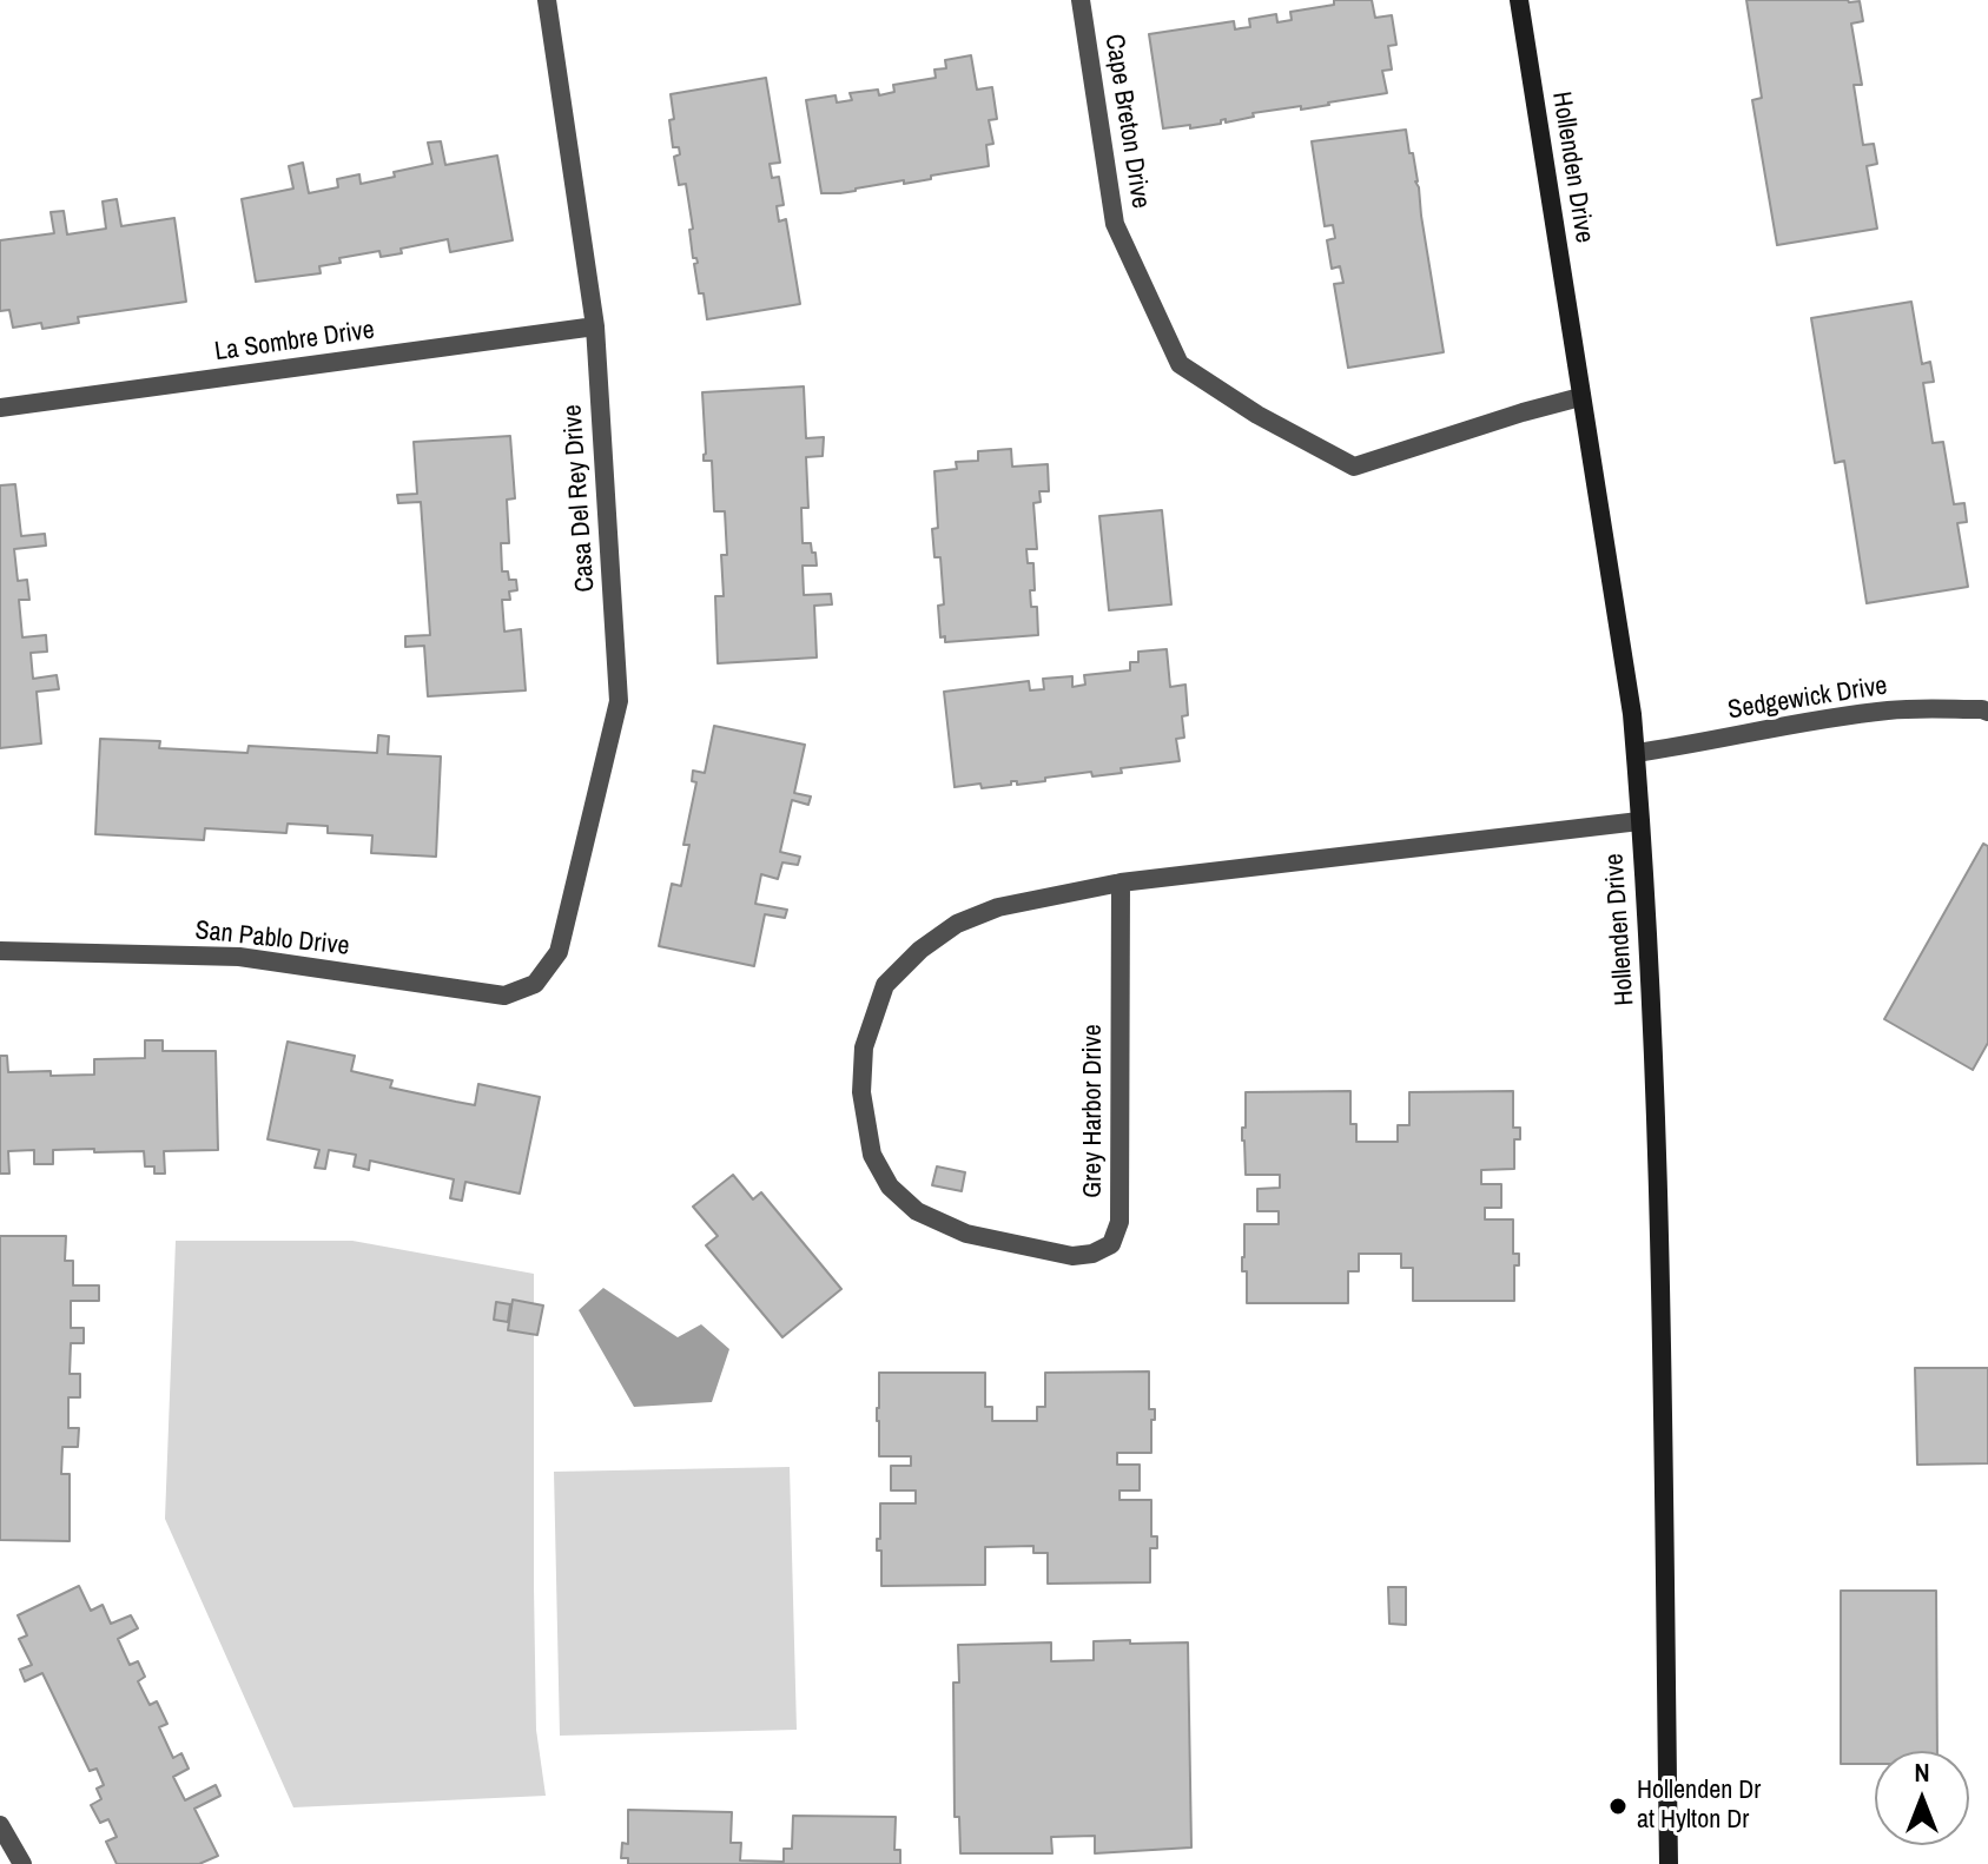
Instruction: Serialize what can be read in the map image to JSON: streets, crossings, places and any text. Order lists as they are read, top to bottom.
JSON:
{
  "streets": {
    "street": [
      "Cape Breton Drive",
      "Hollenden Drive",
      "La Sombre Drive",
      "Casa Del Rey Drive",
      "Sedgewick Drive",
      "San Pablo Drive",
      "Grey Harbor Drive"
    ]
  },
  "crossings": [
    ["Cape Breton Drive", "Hollenden Drive"],
    ["Hollenden Drive", "Sedgewick Drive"],
    ["Hollenden Drive", "Grey Harbor Drive"],
    ["La Sombre Drive", "Casa Del Rey Drive"],
    ["Casa Del Rey Drive", "San Pablo Drive"]
  ],
  "places": ["Hollenden Dr at Hylton Dr"],
  "north": "top"
}
